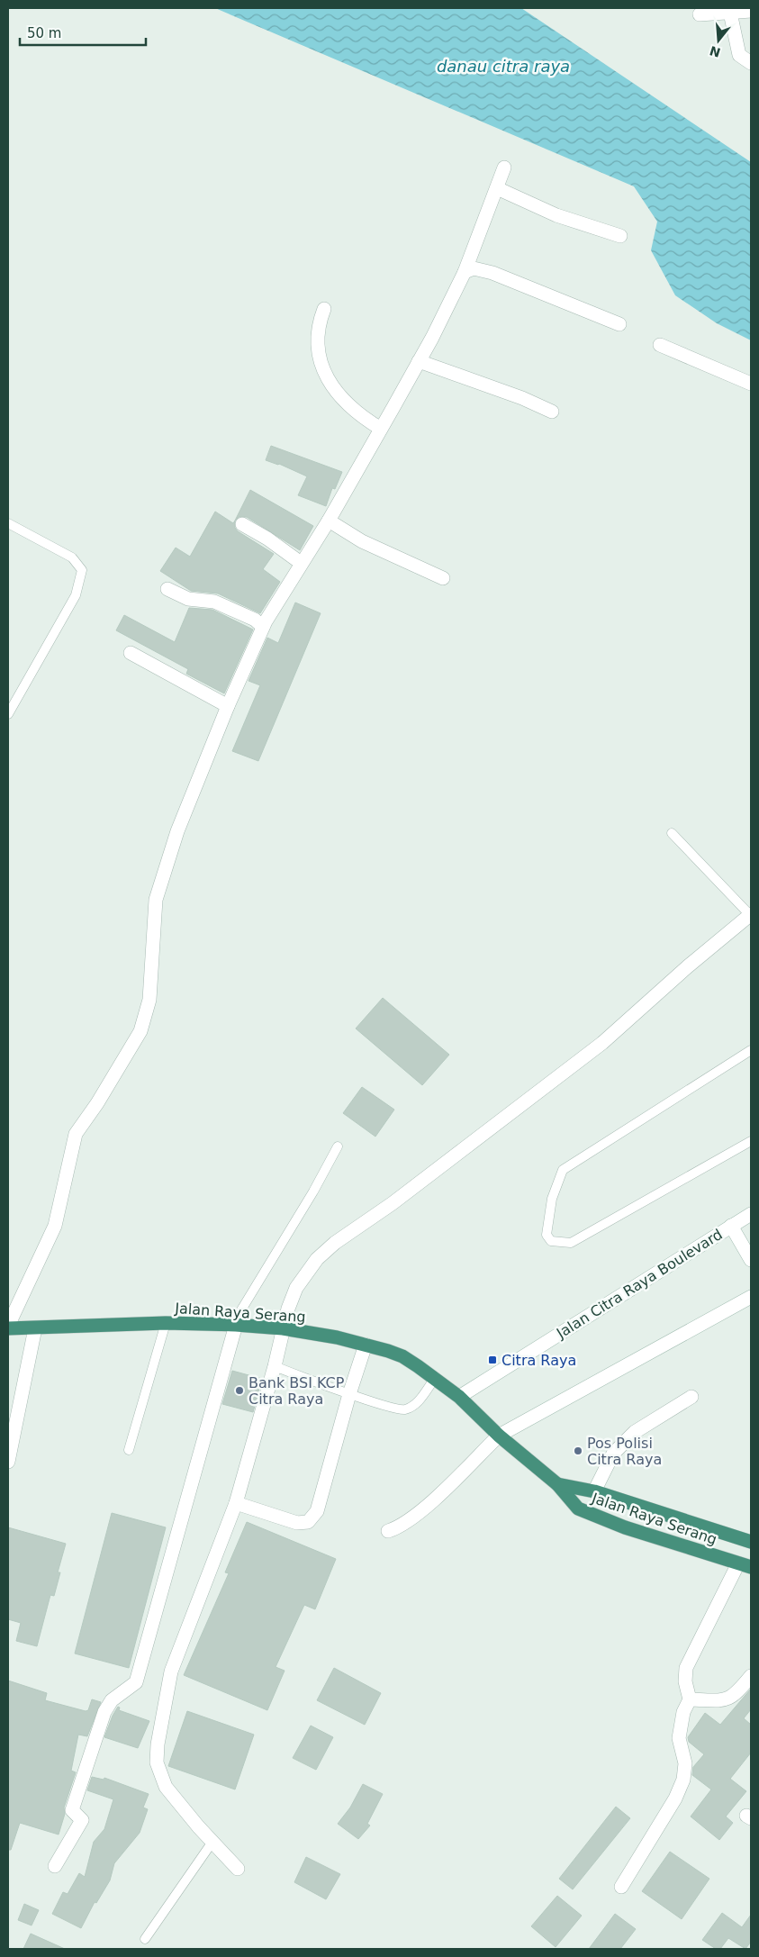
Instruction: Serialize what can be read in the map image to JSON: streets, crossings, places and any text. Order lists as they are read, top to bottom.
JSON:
{
  "streets": {
    "highway": ["Jalan Raya Serang"],
    "street": ["Jalan Citra Raya Boulevard"]
  },
  "crossings": [
    ["Jalan Citra Raya Boulevard", "Jalan Raya Serang"]
  ],
  "water": ["danau citra raya"],
  "places": {
    "transit": ["Citra Raya"],
    "other": ["Bank BSI KCP Citra Raya", "Pos Polisi Citra Raya"]
  },
  "scale_bar": "50 m",
  "north": "bottom"
}
